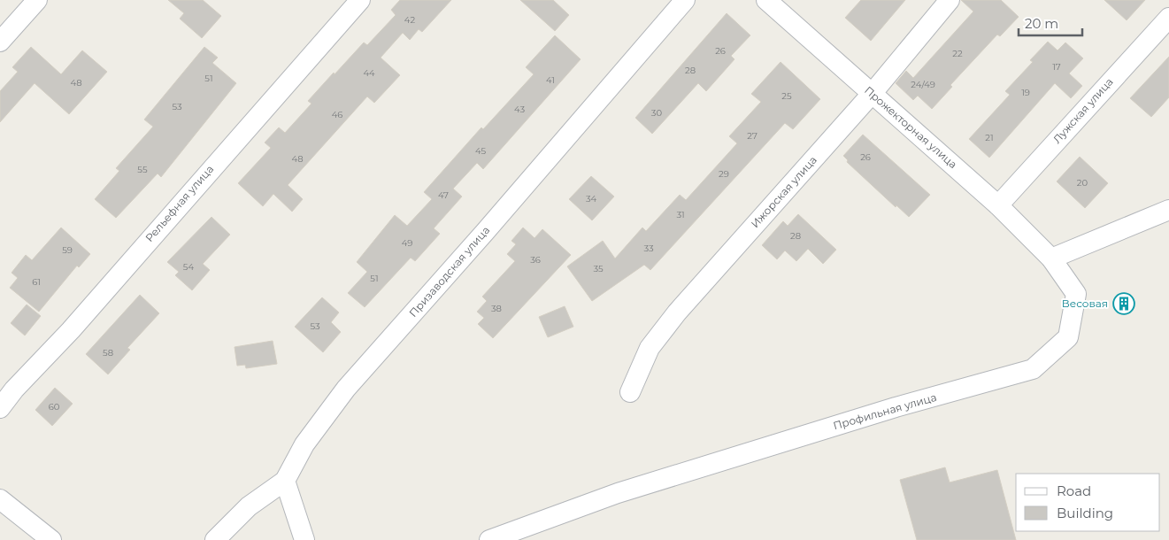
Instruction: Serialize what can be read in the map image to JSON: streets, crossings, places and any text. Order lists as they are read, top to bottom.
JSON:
{
  "streets": {
    "street": [
      "Лужская улица",
      "Прожекторная улица",
      "Ижорская улица",
      "Рельефная улица",
      "Призаводская улица",
      "Профильная улица"
    ]
  },
  "crossings": [
    ["Лужская улица", "Прожекторная улица"],
    ["Прожекторная улица", "Ижорская улица"],
    ["Прожекторная улица", "Профильная улица"]
  ],
  "places": {
    "building": ["Весовая"]
  },
  "house_numbers": [
    "42",
    "26",
    "22",
    "17",
    "28",
    "44",
    "51",
    "41",
    "48",
    "24/49",
    "19",
    "25",
    "53",
    "43",
    "30",
    "46",
    "27",
    "21",
    "45",
    "26",
    "48",
    "55",
    "29",
    "20",
    "47",
    "34",
    "31",
    "28",
    "49",
    "33",
    "59",
    "36",
    "54",
    "35",
    "51",
    "61",
    "38",
    "53",
    "58",
    "60"
  ],
  "legend": ["Road", "Building"],
  "scale_bar": "20 m"
}
